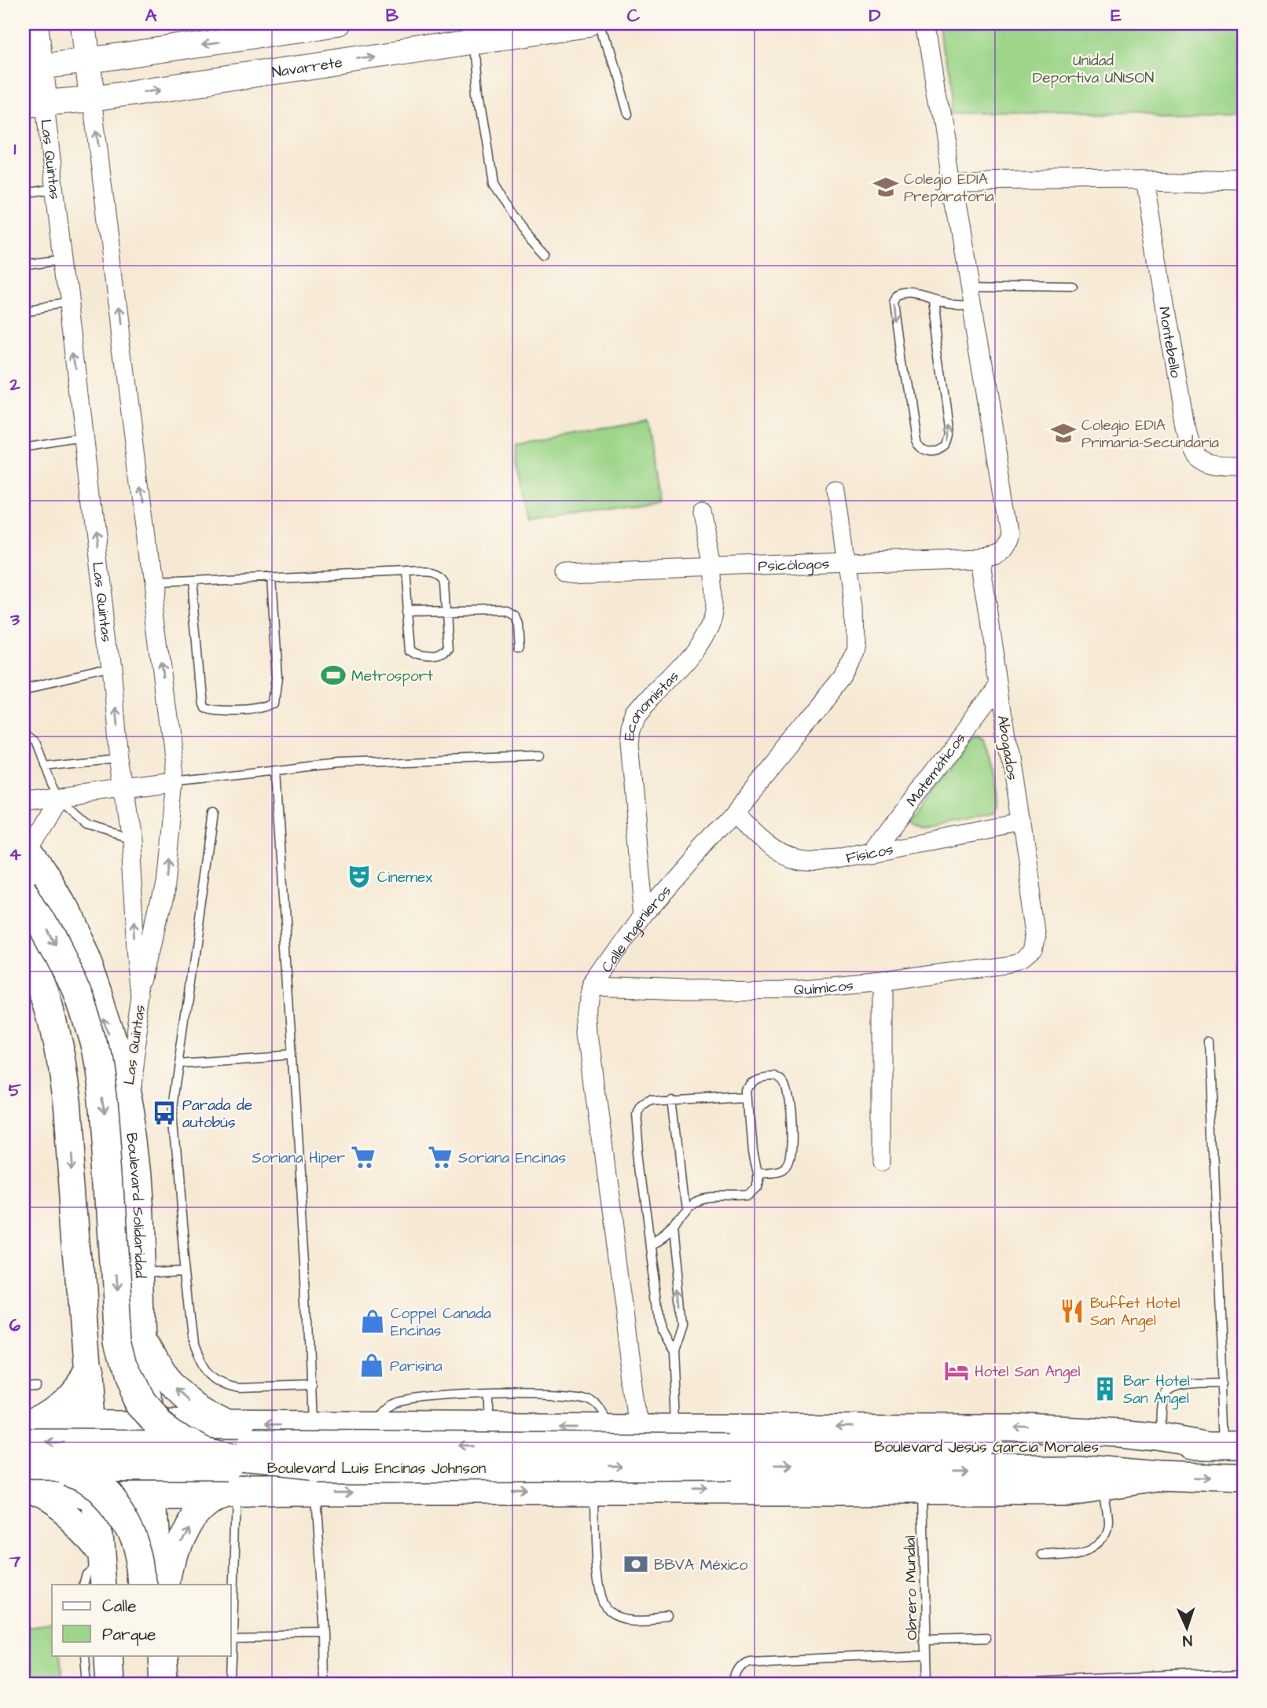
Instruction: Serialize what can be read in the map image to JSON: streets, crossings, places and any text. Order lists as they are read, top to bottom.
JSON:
{
  "streets": {
    "main road": [
      "Navarrete",
      "Boulevard Solidaridad",
      "Boulevard Jesús García Morales",
      "Boulevard Luis Encinas Johnson"
    ],
    "street": [
      "Las Quintas",
      "Montebello",
      "Psicólogos",
      "Economistas",
      "Abogados",
      "Matemáticos",
      "Físicos",
      "Calle Ingenieros",
      "Químicos"
    ],
    "lane": ["Obrero Mundial"]
  },
  "crossings": [
    ["Navarrete", "Las Quintas"],
    ["Las Quintas", "Boulevard Solidaridad"],
    ["Psicólogos", "Economistas"],
    ["Psicólogos", "Abogados"],
    ["Psicólogos", "Calle Ingenieros"],
    ["Economistas", "Calle Ingenieros"],
    ["Abogados", "Matemáticos"],
    ["Abogados", "Físicos"],
    ["Abogados", "Químicos"],
    ["Matemáticos", "Físicos"],
    ["Físicos", "Calle Ingenieros"],
    ["Calle Ingenieros", "Químicos"],
    ["Boulevard Jesús García Morales", "Boulevard Luis Encinas Johnson"]
  ],
  "parks": ["Unidad Deportiva UNISON"],
  "places": {
    "school or university": ["Colegio EDIA Preparatoria", "Colegio EDIA Primaria-Secundaria"],
    "sports": ["Metrosport"],
    "theatre": ["Cinemex"],
    "bus stop": ["Parada de autobús"],
    "supermarket": ["Soriana Hiper", "Soriana Encinas"],
    "restaurant": ["Buffet Hotel San Angel"],
    "shop": ["Coppel Canada Encinas", "Parisina"],
    "hotel": ["Hotel San Angel"],
    "building": ["Bar Hotel San Angel"],
    "bank": ["BBVA México"]
  },
  "legend": ["Calle", "Parque"],
  "north": "bottom",
  "grid": {
    "columns": [
      "A",
      "B",
      "C",
      "D",
      "E"
    ],
    "rows": [
      "1",
      "2",
      "3",
      "4",
      "5",
      "6",
      "7"
    ]
  }
}
